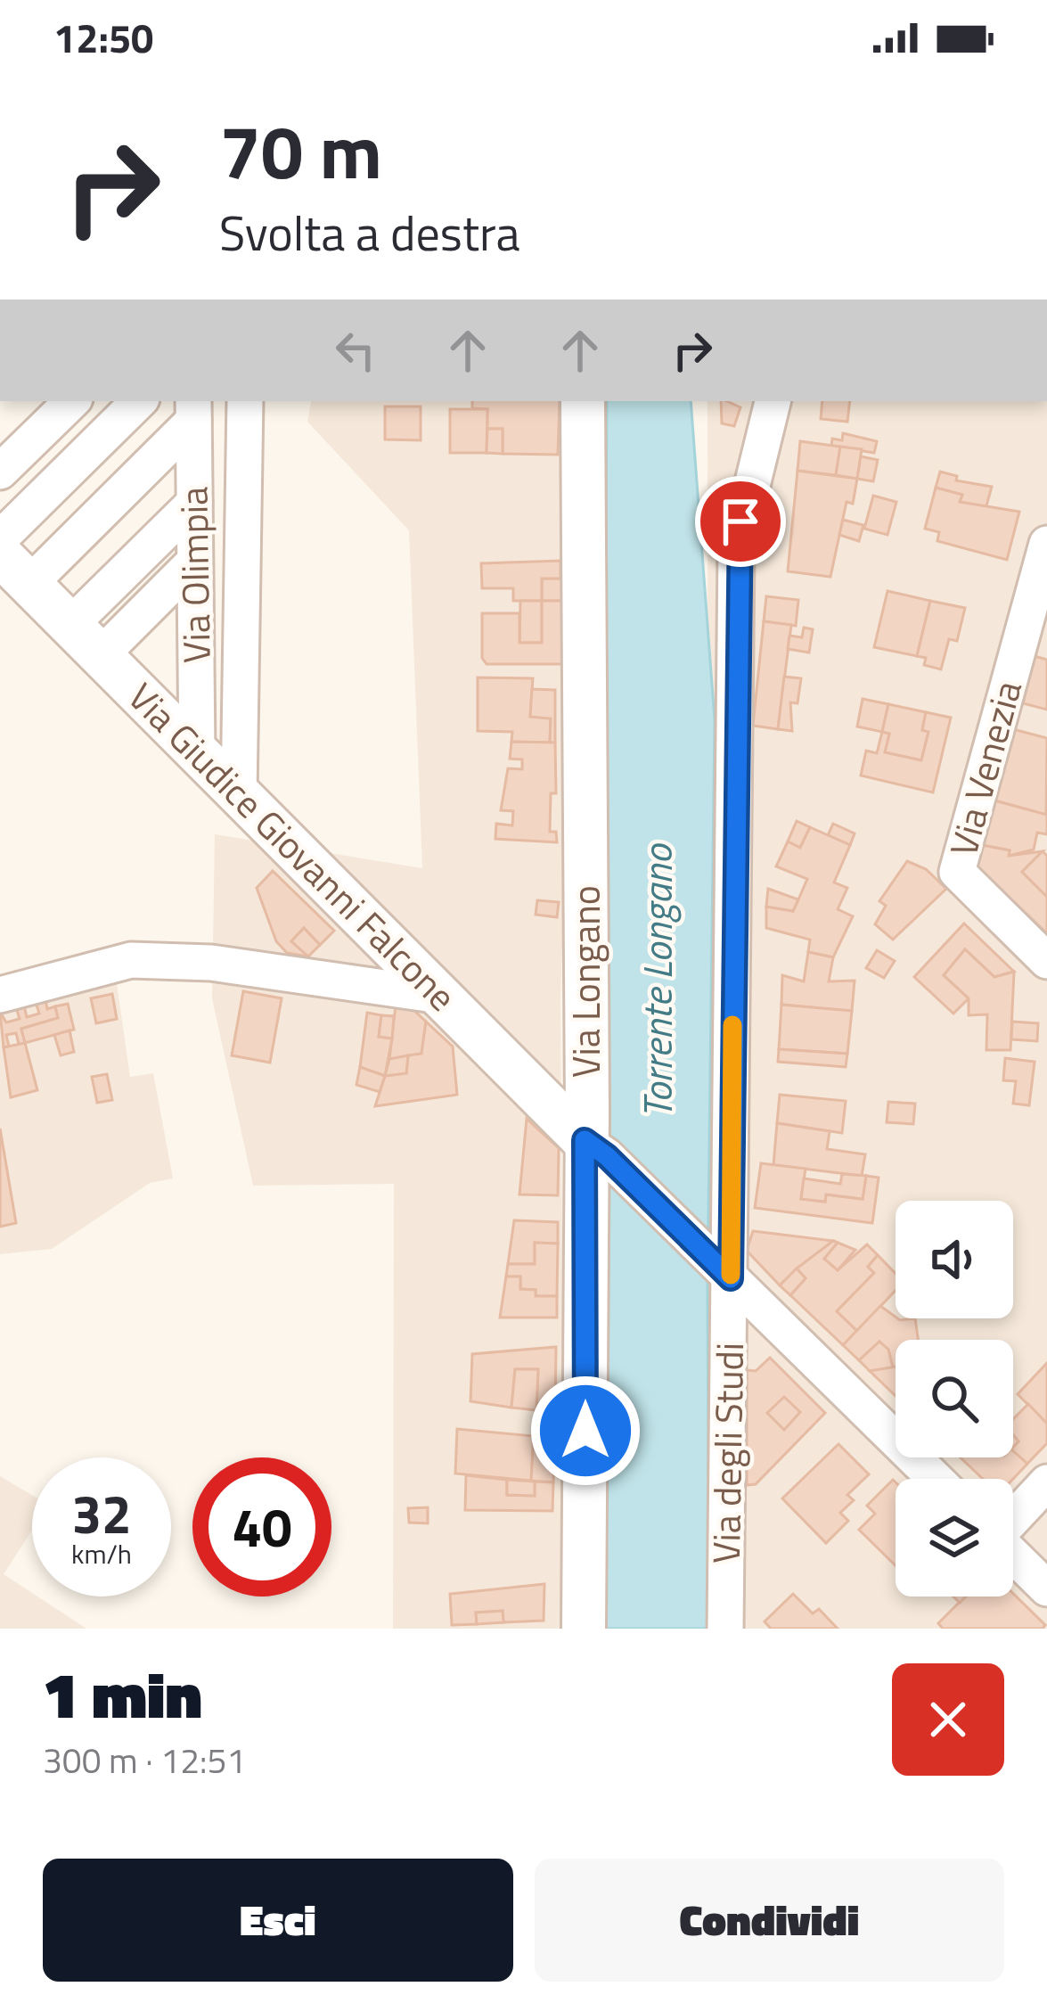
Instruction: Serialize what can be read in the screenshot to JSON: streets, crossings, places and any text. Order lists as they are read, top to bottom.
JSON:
{
  "streets": {
    "street": [
      "Via Olimpia",
      "Via Venezia",
      "Via Giudice Giovanni Falcone",
      "Via Longano",
      "Via degli Studi"
    ]
  },
  "crossings": [
    ["Via Olimpia", "Via Giudice Giovanni Falcone"],
    ["Via Giudice Giovanni Falcone", "Via Longano"]
  ],
  "water": ["Torrente Longano"],
  "page": {
    "status": "12:50",
    "turn": ["70 m", "Svolta a destra"],
    "speed": "32 km/h",
    "limit": "40",
    "heading": ["1 min", "300 m · 12:51"],
    "buttons": ["Esci", "Condividi"]
  }
}
